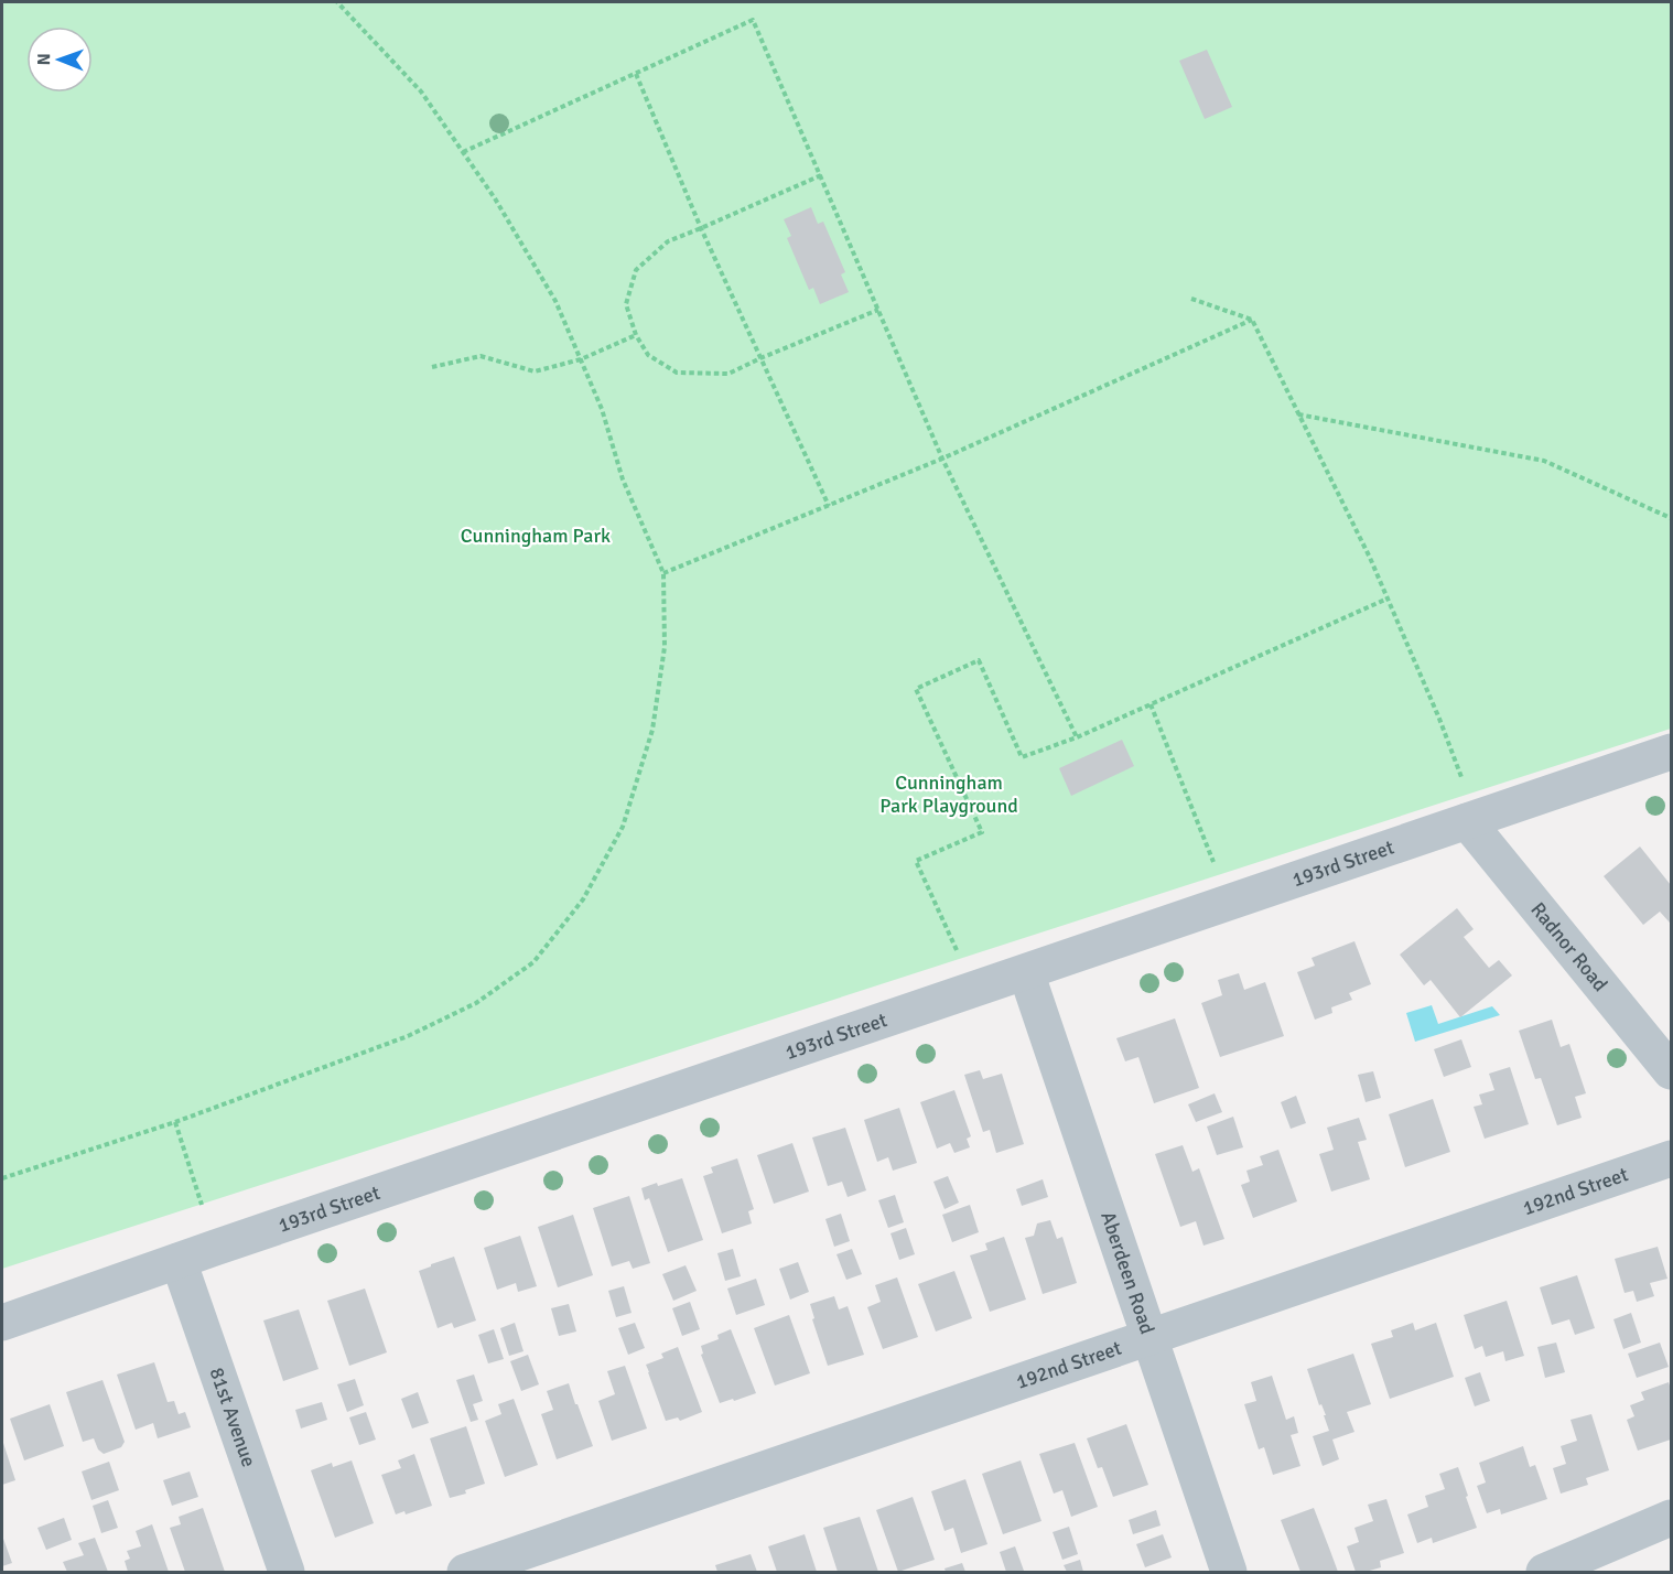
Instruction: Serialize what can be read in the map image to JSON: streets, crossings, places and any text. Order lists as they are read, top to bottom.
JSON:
{
  "streets": {
    "street": [
      "193rd Street",
      "Radnor Road",
      "192nd Street",
      "Aberdeen Road",
      "81st Avenue"
    ]
  },
  "crossings": [
    ["193rd Street", "Radnor Road"],
    ["193rd Street", "Aberdeen Road"],
    ["193rd Street", "81st Avenue"],
    ["192nd Street", "Aberdeen Road"]
  ],
  "parks": ["Cunningham Park", "Cunningham Park Playground"],
  "north": "left"
}
